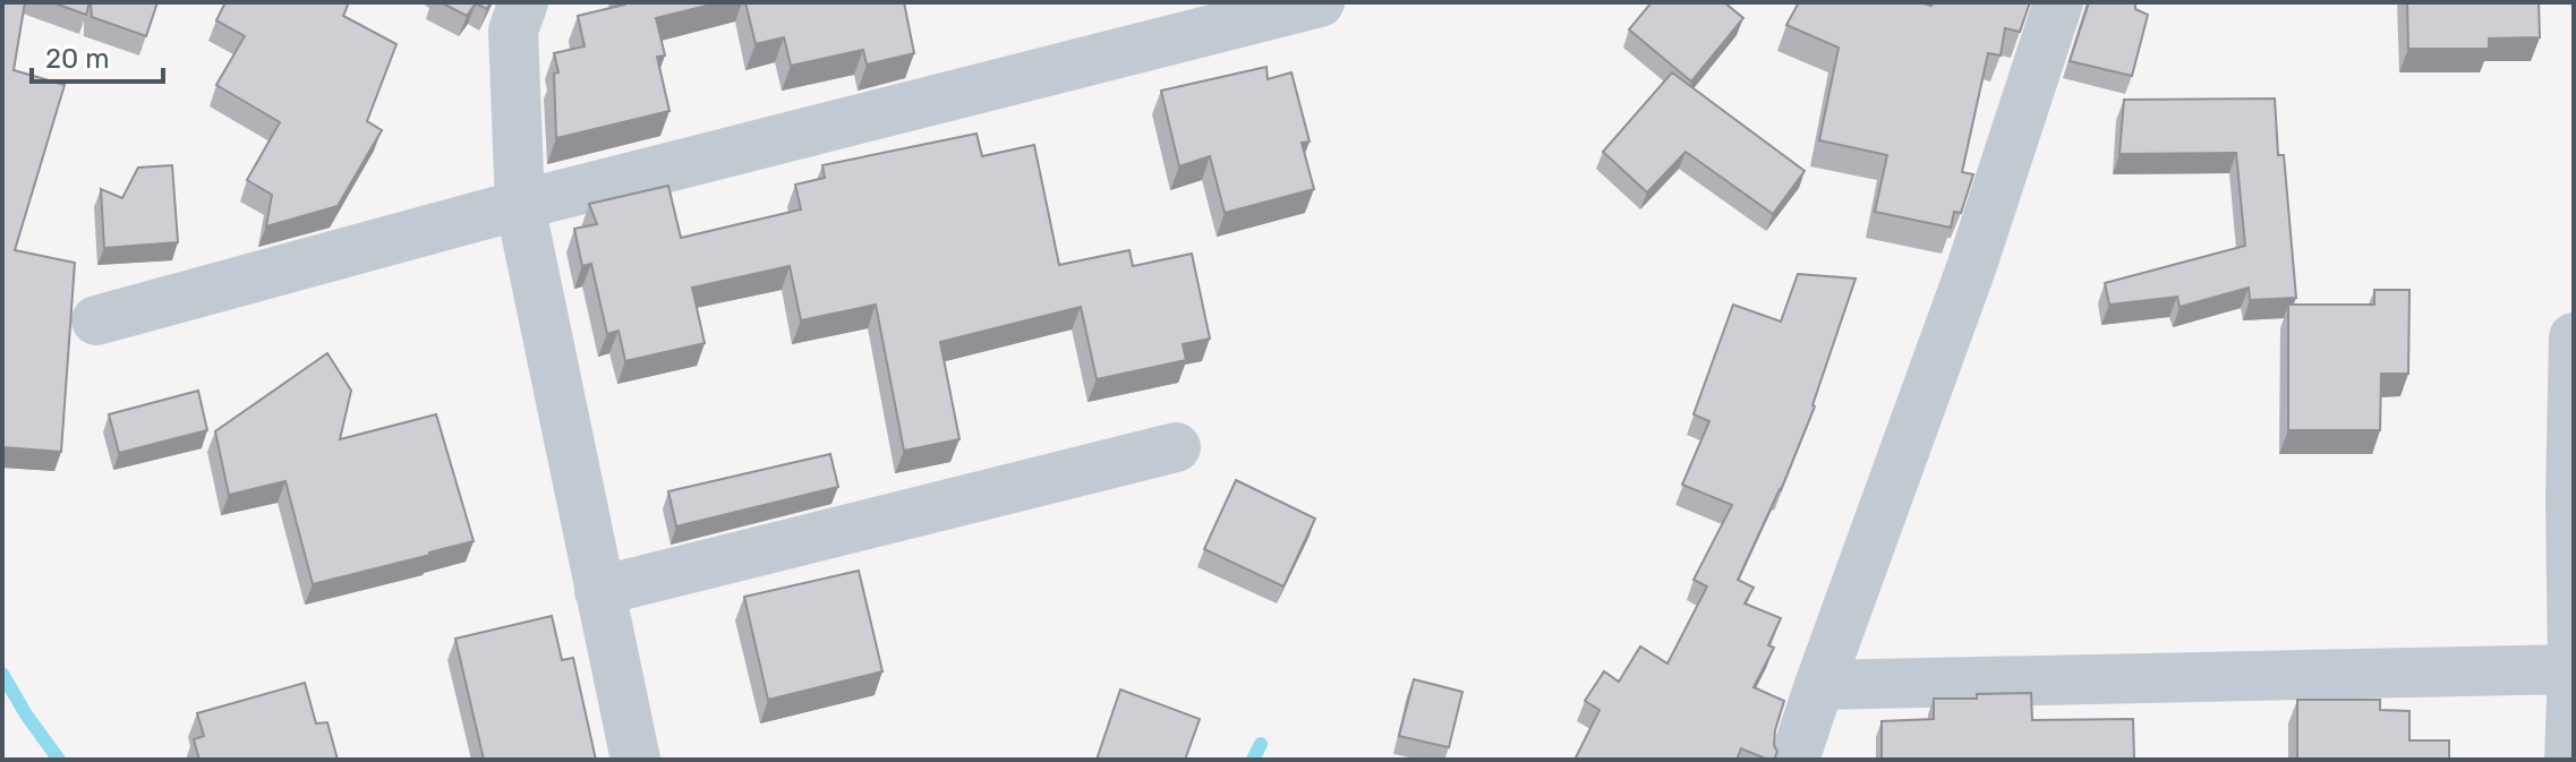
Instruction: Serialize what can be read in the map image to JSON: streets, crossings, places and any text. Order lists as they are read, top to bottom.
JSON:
{
  "scale_bar": "20 m"
}
